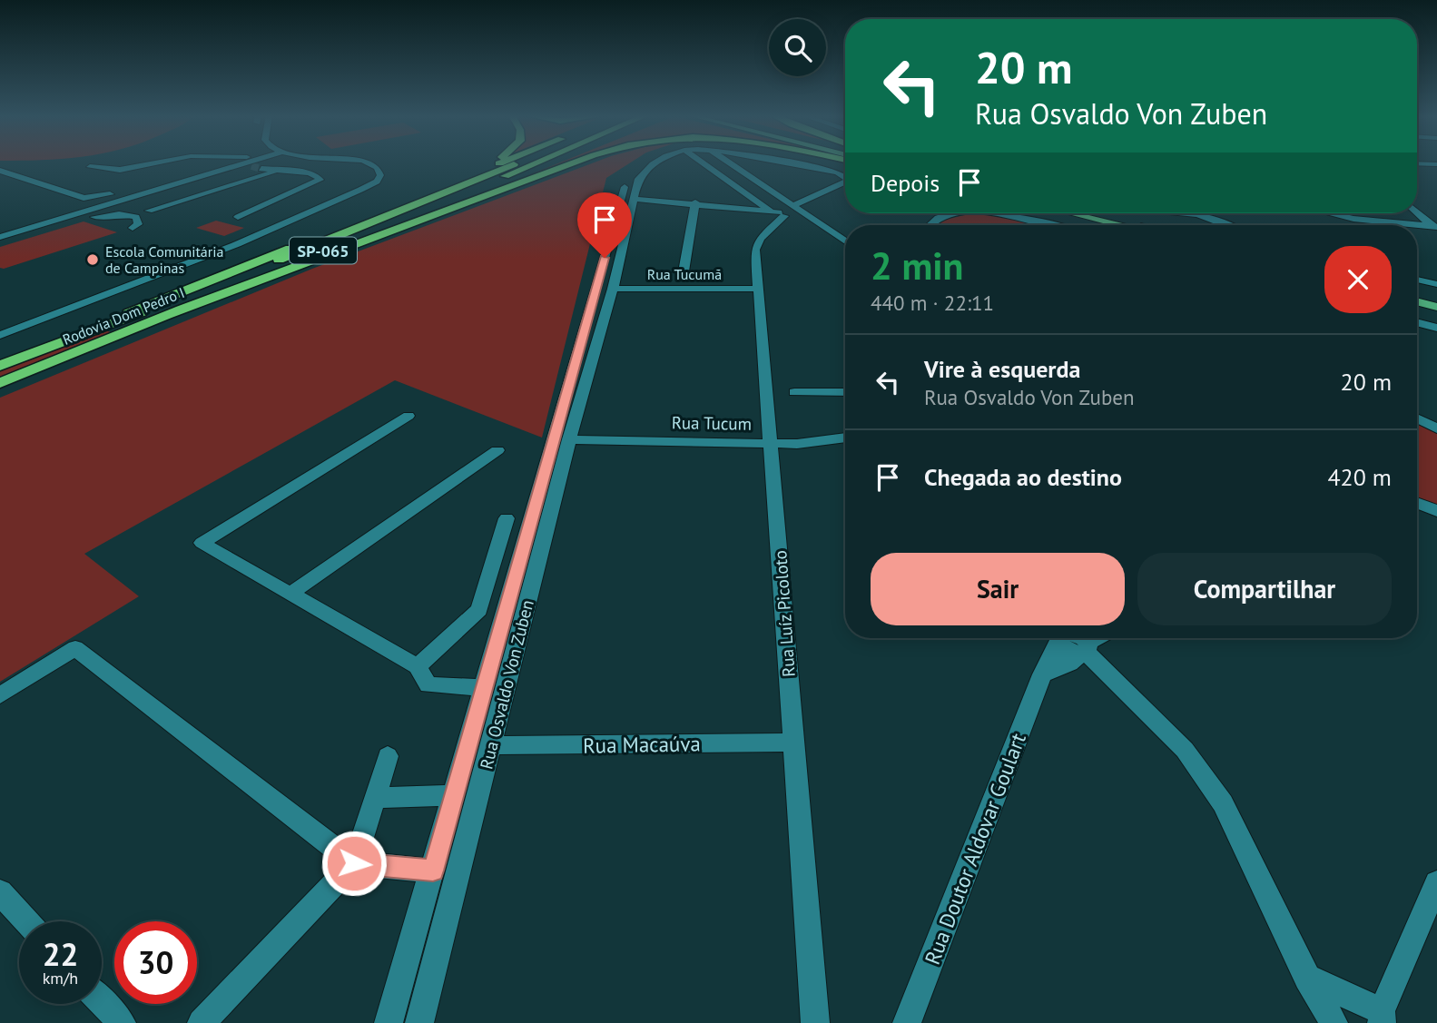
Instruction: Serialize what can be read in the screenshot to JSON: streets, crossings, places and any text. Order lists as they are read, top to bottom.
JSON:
{
  "streets": {
    "highway": ["SP-065", "Rodovia Dom Pedro I"],
    "street": [
      "Rua Tucumã",
      "Rua Tucum",
      "Rua Luíz Picoloto",
      "Rua Osvaldo Von Zuben",
      "Rua Macaúva",
      "Rua Doutor Aldovar Goulart"
    ]
  },
  "crossings": [
    ["Rua Tucumã", "Rua Luíz Picoloto"],
    ["Rua Tucumã", "Rua Osvaldo Von Zuben"],
    ["Rua Tucum", "Rua Luíz Picoloto"],
    ["Rua Tucum", "Rua Osvaldo Von Zuben"],
    ["Rua Luíz Picoloto", "Rua Macaúva"],
    ["Rua Osvaldo Von Zuben", "Rua Macaúva"]
  ],
  "places": ["Escola Comunitária de Campinas"],
  "page": {
    "turn": ["20 m", "Rua Osvaldo Von Zuben"],
    "then": "Depois",
    "heading": ["2 min", "440 m · 22:11"],
    "list": [
      {
        "name": "Vire à esquerda",
        "note": "Rua Osvaldo Von Zuben",
        "value": "20 m"
      },
      {
        "name": "Chegada ao destino",
        "value": "420 m"
      }
    ],
    "buttons": ["Sair", "Compartilhar"],
    "speed": "22 km/h",
    "limit": "30"
  }
}
